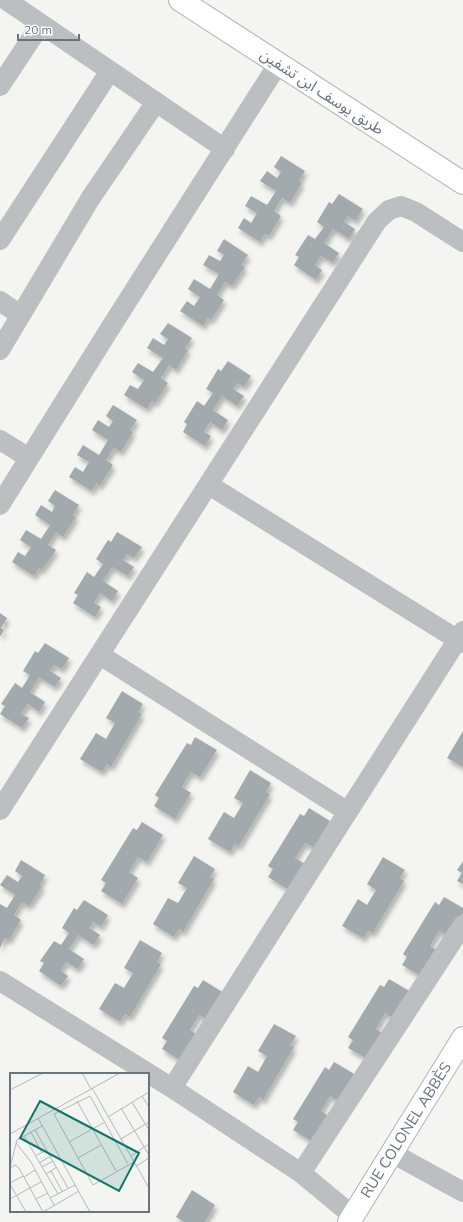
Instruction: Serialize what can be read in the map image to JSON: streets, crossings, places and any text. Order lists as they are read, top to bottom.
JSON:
{
  "streets": {
    "street": ["طريق يوسف ابن تشفين", "RUE COLONEL ABBÈS"]
  },
  "scale_bar": "20 m"
}
